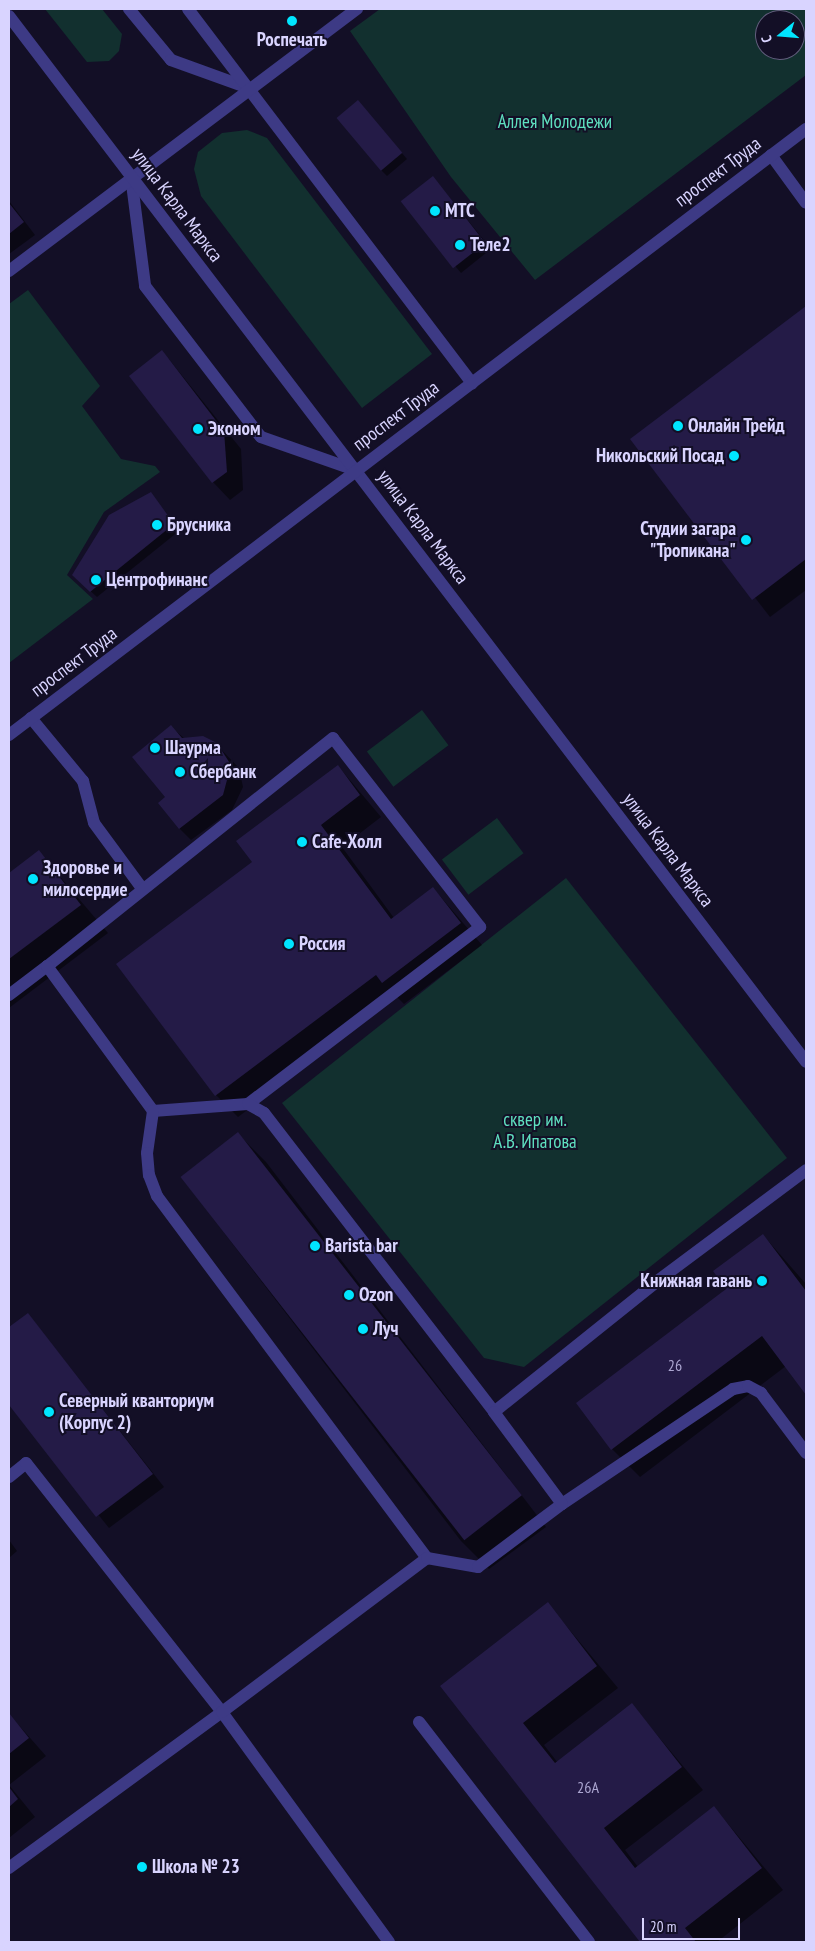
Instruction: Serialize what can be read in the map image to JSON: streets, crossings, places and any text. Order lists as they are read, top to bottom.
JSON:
{
  "streets": {
    "street": ["проспект Труда", "улица Карла Маркса"]
  },
  "crossings": [
    ["проспект Труда", "улица Карла Маркса"]
  ],
  "parks": ["Аллея Молодежи", "сквер им. А.В. Ипатова"],
  "places": [
    "Роспечать",
    "МТС",
    "Теле2",
    "Онлайн Трейд",
    "Эконом",
    "Никольский Посад",
    "Брусника",
    "Студии загара \"Тропикана\"",
    "Центрофинанс",
    "Шаурма",
    "Сбербанк",
    "Cafe-Холл",
    "Здоровье и милосердие",
    "Россия",
    "Barista bar",
    "Книжная гавань",
    "Ozon",
    "Луч",
    "Северный кванториум (Корпус 2)",
    "Школа № 23"
  ],
  "house_numbers": ["26", "26А"],
  "scale_bar": "20 m",
  "north": "left"
}
